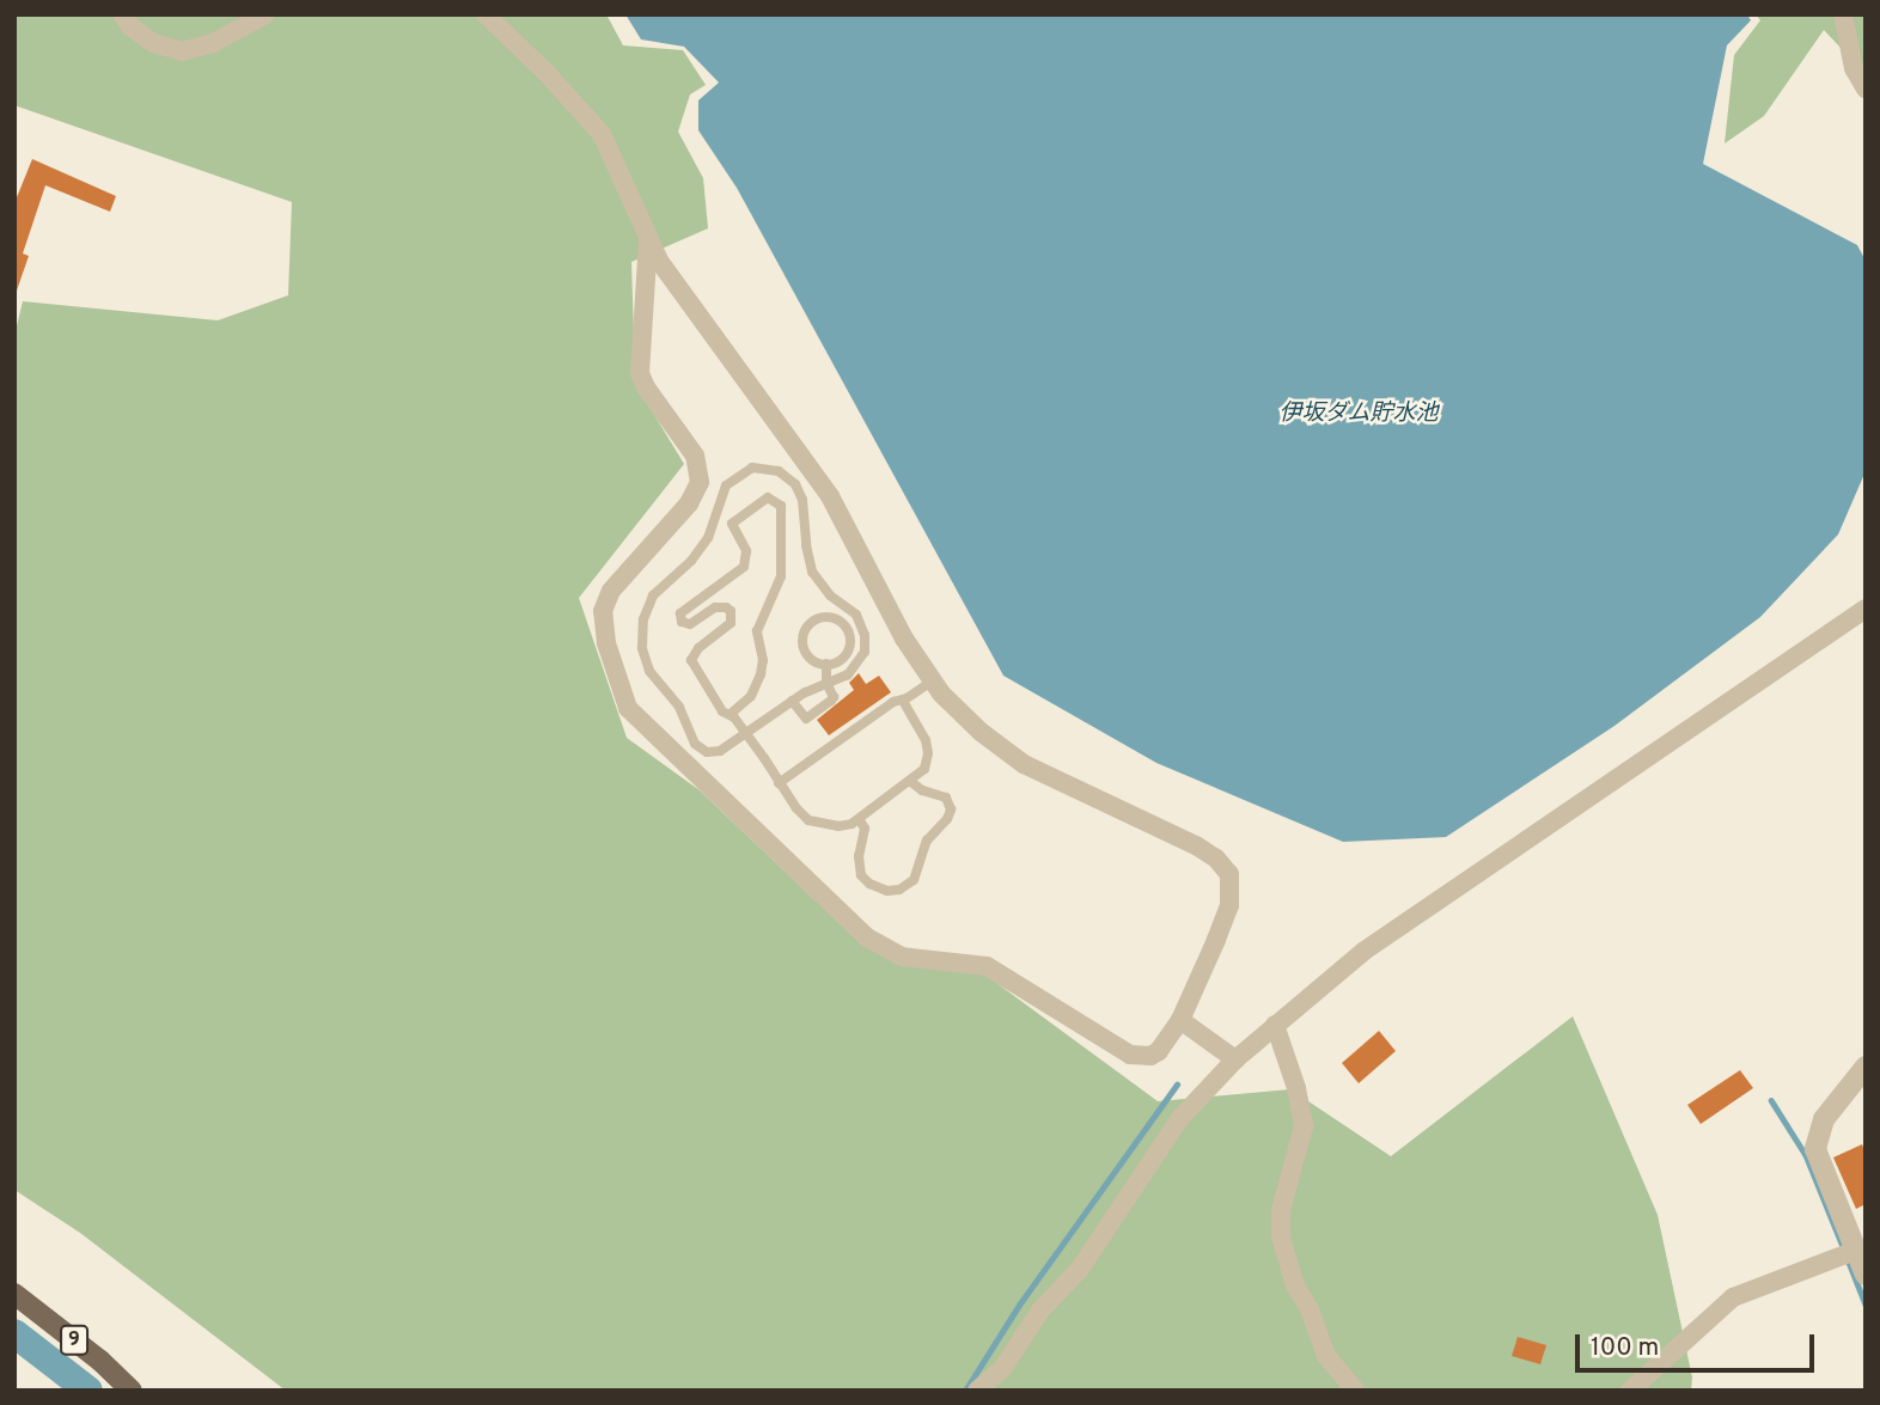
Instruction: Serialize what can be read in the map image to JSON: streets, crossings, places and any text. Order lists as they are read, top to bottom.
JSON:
{
  "streets": {
    "main road": ["9"]
  },
  "water": ["伊坂ダム貯水池"],
  "scale_bar": "100 m"
}
